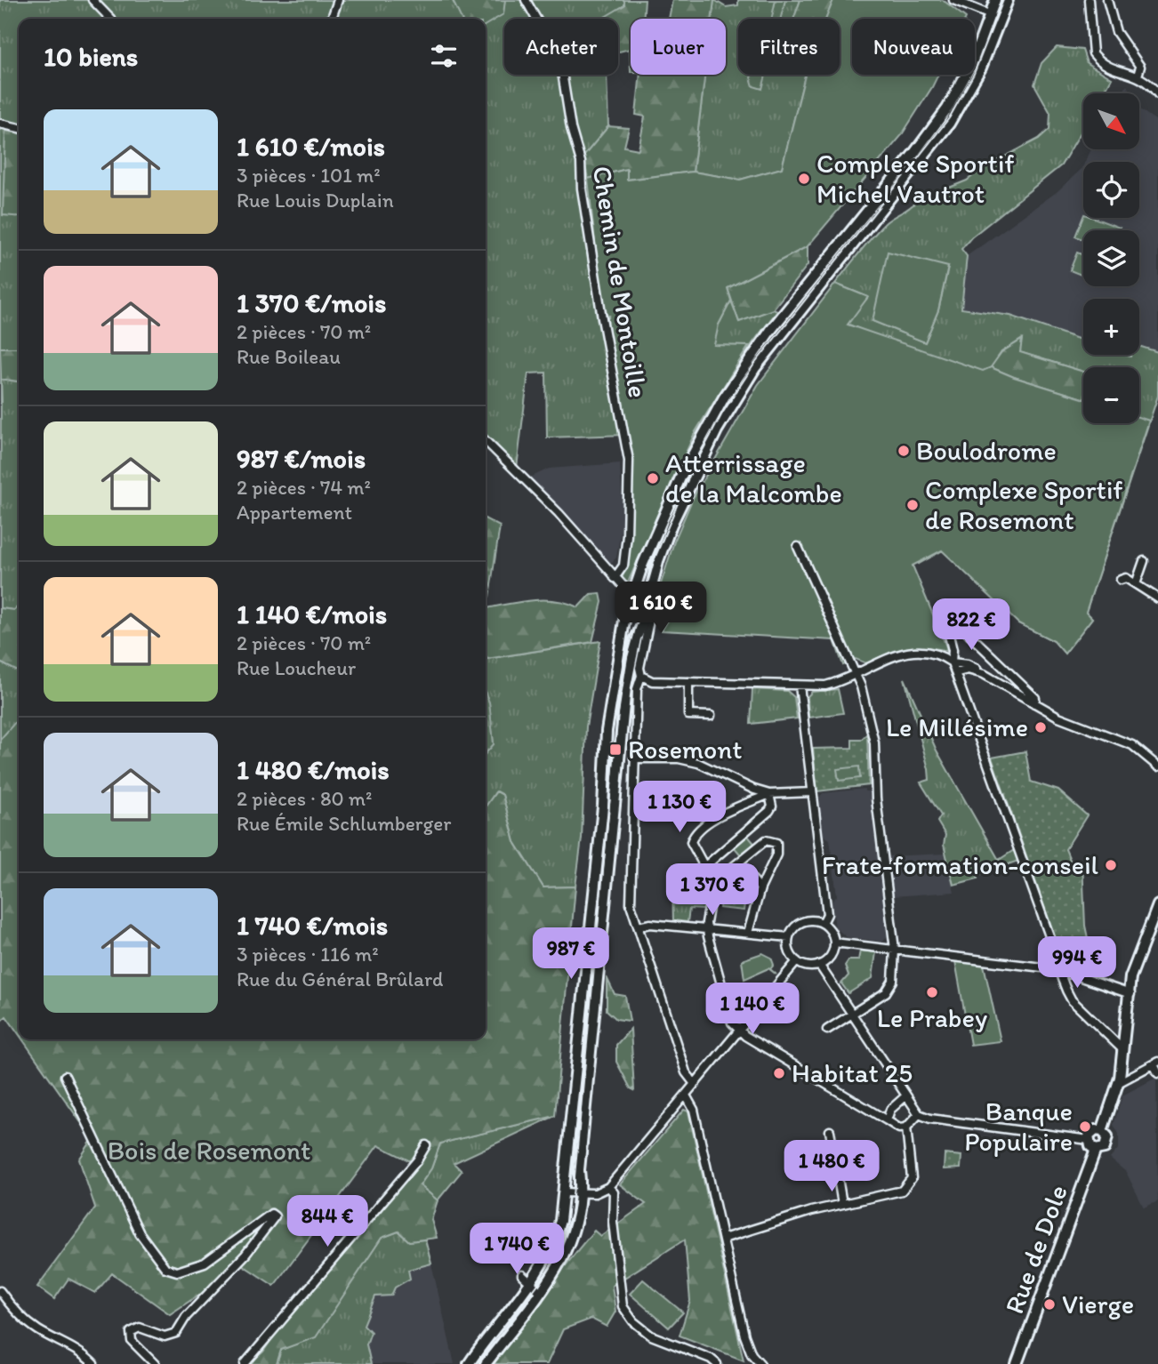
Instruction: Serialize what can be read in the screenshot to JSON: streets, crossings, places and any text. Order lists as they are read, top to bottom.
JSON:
{
  "streets": {
    "main road": ["Rue de Dole"],
    "street": ["Chemin de Montoille"]
  },
  "parks": ["Bois de Rosemont"],
  "places": {
    "other": [
      "Complexe Sportif Michel Vautrot",
      "Boulodrome",
      "Atterrissage de la Malcombe",
      "Complexe Sportif de Rosemont",
      "Le Millésime",
      "Frate-formation-conseil",
      "Le Prabey",
      "Habitat 25",
      "Banque Populaire",
      "Vierge"
    ],
    "transit": ["Rosemont"]
  },
  "north": "bottom right",
  "page": {
    "chip": [
      "Acheter",
      "Louer",
      "Filtres",
      "Nouveau"
    ],
    "heading": "10 biens",
    "map_buttons": ["+", "−"],
    "list": [
      {
        "name": "1 610 €/mois",
        "note": "3 pièces · 101 m² · Rue Louis Duplain"
      },
      {
        "name": "1 370 €/mois",
        "note": "2 pièces · 70 m² · Rue Boileau"
      },
      {
        "name": "987 €/mois",
        "note": "2 pièces · 74 m² · Appartement"
      },
      {
        "name": "1 140 €/mois",
        "note": "2 pièces · 70 m² · Rue Loucheur"
      },
      {
        "name": "1 480 €/mois",
        "note": "2 pièces · 80 m² · Rue Émile Schlumberger"
      },
      {
        "name": "1 740 €/mois",
        "note": "3 pièces · 116 m² · Rue du Général Brûlard"
      }
    ],
    "price": [
      "1 610 €",
      "822 €",
      "1 130 €",
      "1 370 €",
      "987 €",
      "994 €",
      "1 140 €",
      "1 480 €",
      "844 €",
      "1 740 €"
    ]
  }
}
